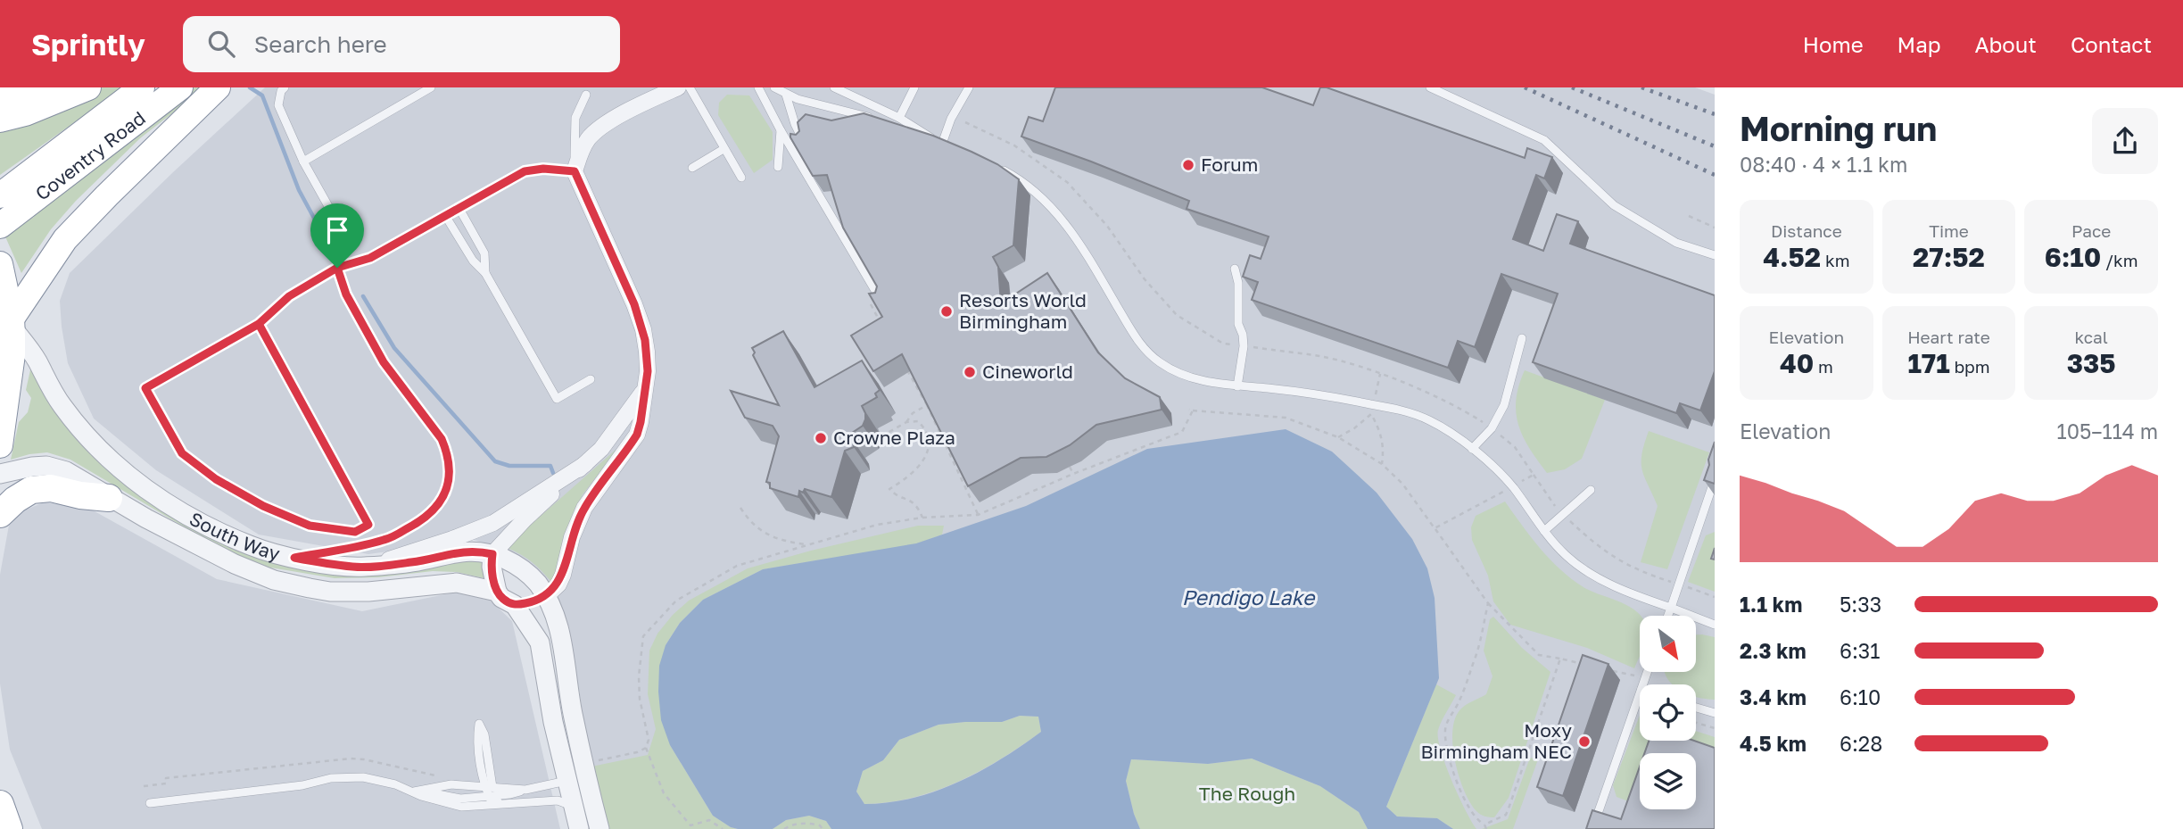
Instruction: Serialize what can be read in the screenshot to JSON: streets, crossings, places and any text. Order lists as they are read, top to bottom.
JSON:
{
  "streets": {
    "highway": ["Coventry Road"],
    "street": ["South Way"]
  },
  "water": ["Pendigo Lake"],
  "parks": ["The Rough"],
  "places": [
    "Forum",
    "Resorts World Birmingham",
    "Cineworld",
    "Crowne Plaza",
    "Moxy Birmingham NEC"
  ],
  "north": "bottom right",
  "page": {
    "header": "Sprintly",
    "search": "Search here",
    "nav": [
      "Home",
      "Map",
      "About",
      "Contact"
    ],
    "heading": ["Morning run", "08:40 · 4 × 1.1 km"],
    "stats": [
      ["Distance", "4.52 km"],
      ["Time", "27:52"],
      ["Pace", "6:10 /km"],
      ["Elevation", "40 m"],
      ["Heart rate", "171 bpm"],
      ["kcal", "335"]
    ],
    "chart": ["Elevation", "105–114 m"],
    "list": [
      {
        "name": "1.1 km",
        "note": "5:33"
      },
      {
        "name": "2.3 km",
        "note": "6:31"
      },
      {
        "name": "3.4 km",
        "note": "6:10"
      },
      {
        "name": "4.5 km",
        "note": "6:28"
      }
    ]
  }
}
